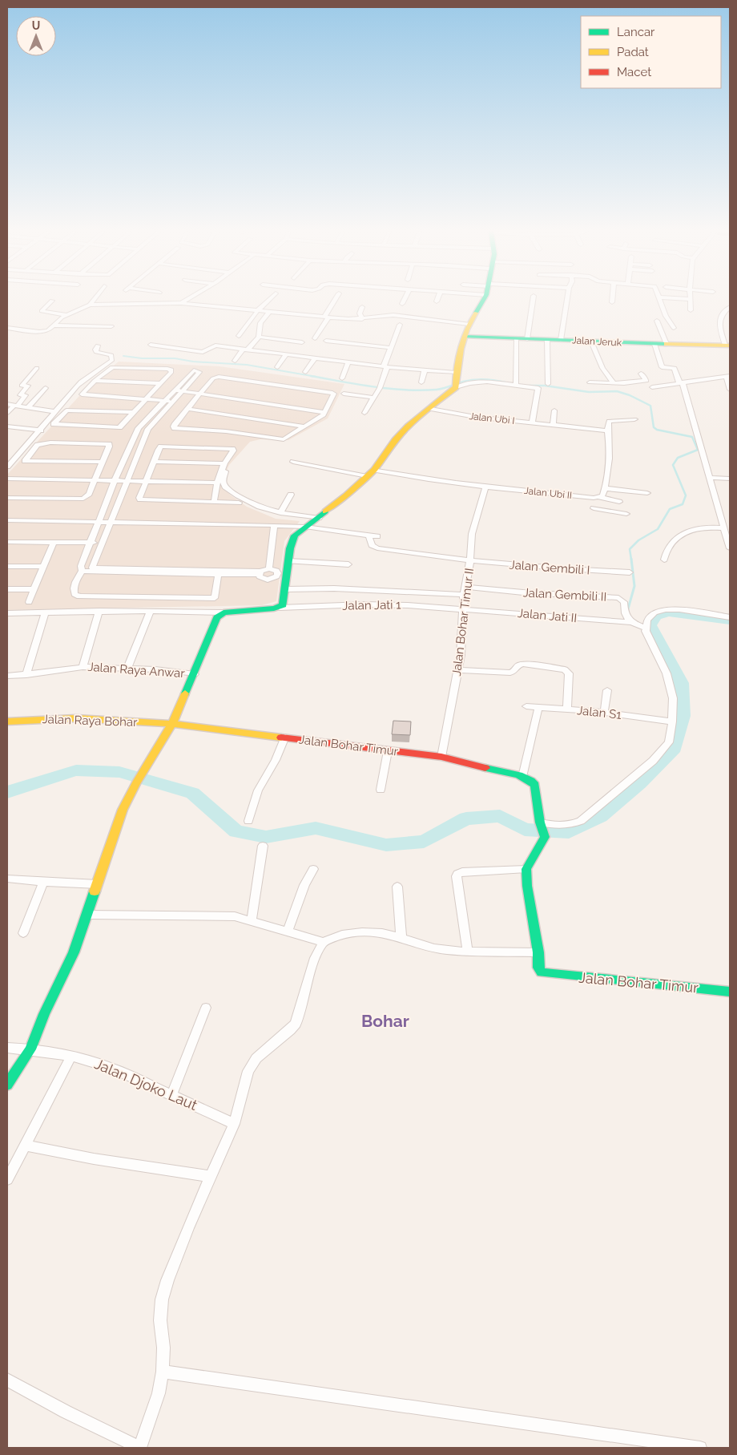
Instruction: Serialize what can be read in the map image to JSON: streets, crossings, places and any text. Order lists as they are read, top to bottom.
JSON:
{
  "streets": {
    "street": [
      "Jalan Jeruk",
      "Jalan Ubi I",
      "Jalan Ubi II",
      "Jalan Gembili I",
      "Jalan Gembili II",
      "Jalan Jati 1",
      "Jalan Jati II",
      "Jalan Bohar Timur II",
      "Jalan Raya Anwar",
      "Jalan S1",
      "Jalan Raya Bohar",
      "Jalan Bohar Timur",
      "Jalan Djoko Laut"
    ]
  },
  "crossings": [
    ["Jalan Ubi II", "Jalan Bohar Timur II"],
    ["Jalan Gembili I", "Jalan Bohar Timur II"],
    ["Jalan Gembili II", "Jalan Jati II"],
    ["Jalan Gembili II", "Jalan Bohar Timur II"],
    ["Jalan Jati 1", "Jalan Jati II"],
    ["Jalan Jati 1", "Jalan Bohar Timur II"],
    ["Jalan Jati II", "Jalan Bohar Timur II"],
    ["Jalan Bohar Timur II", "Jalan Bohar Timur"],
    ["Jalan Raya Bohar", "Jalan Bohar Timur"]
  ],
  "districts": ["Bohar"],
  "legend": ["Lancar", "Padat", "Macet"],
  "north": "top"
}
